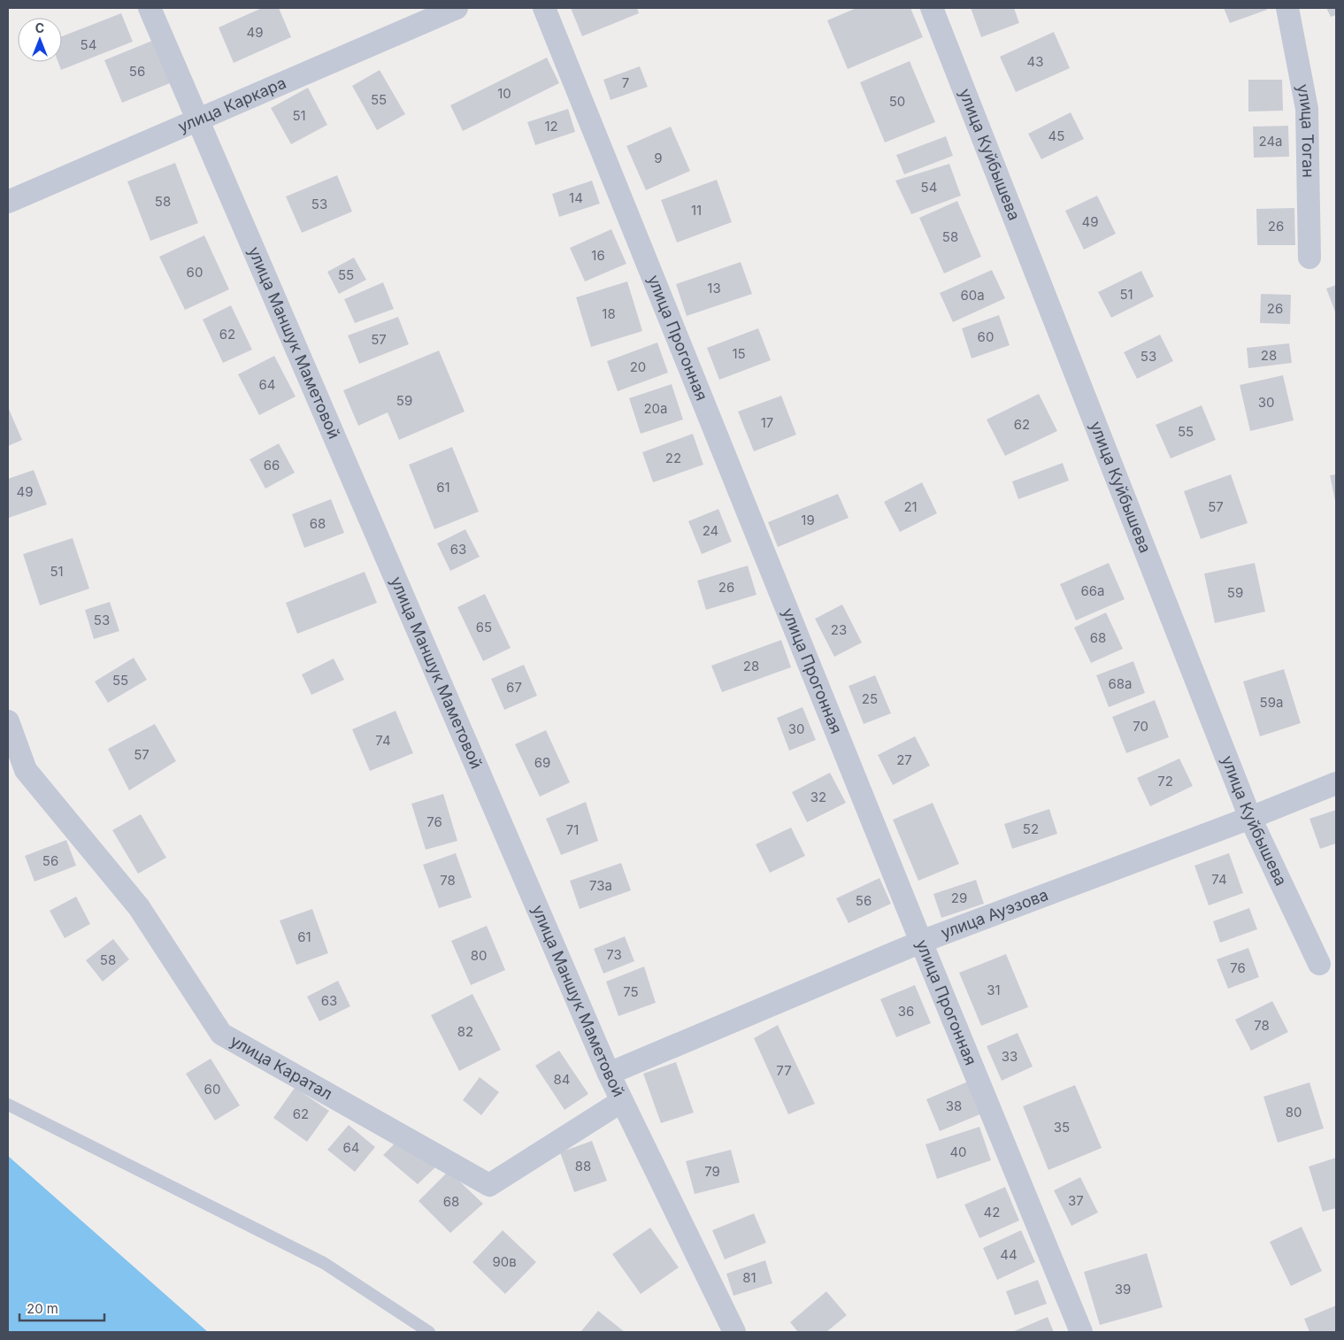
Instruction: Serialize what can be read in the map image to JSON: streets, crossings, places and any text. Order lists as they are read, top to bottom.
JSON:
{
  "streets": {
    "street": [
      "улица Каркара",
      "улица Тоган",
      "улица Куйбышева",
      "улица Прогонная",
      "улица Маншук Маметовой",
      "улица Ауэзова",
      "улица Каратал"
    ]
  },
  "crossings": [
    ["улица Каркара", "улица Маншук Маметовой"],
    ["улица Куйбышева", "улица Ауэзова"],
    ["улица Прогонная", "улица Ауэзова"],
    ["улица Маншук Маметовой", "улица Ауэзова"],
    ["улица Маншук Маметовой", "улица Каратал"]
  ],
  "house_numbers": [
    "49",
    "54",
    "43",
    "56",
    "7",
    "10",
    "55",
    "50",
    "51",
    "12",
    "45",
    "24а",
    "9",
    "54",
    "14",
    "58",
    "53",
    "11",
    "49",
    "26",
    "58",
    "16",
    "60",
    "55",
    "13",
    "51",
    "60а",
    "26",
    "18",
    "62",
    "60",
    "57",
    "15",
    "28",
    "53",
    "20",
    "64",
    "59",
    "30",
    "20а",
    "17",
    "62",
    "55",
    "22",
    "66",
    "61",
    "49",
    "21",
    "57",
    "19",
    "68",
    "24",
    "63",
    "51",
    "26",
    "66а",
    "59",
    "53",
    "65",
    "23",
    "68",
    "28",
    "55",
    "68а",
    "67",
    "25",
    "59а",
    "70",
    "30",
    "74",
    "57",
    "27",
    "69",
    "72",
    "32",
    "76",
    "52",
    "71",
    "56",
    "74",
    "78",
    "73а",
    "29",
    "56",
    "61",
    "73",
    "80",
    "58",
    "76",
    "31",
    "75",
    "63",
    "36",
    "78",
    "82",
    "33",
    "77",
    "84",
    "60",
    "38",
    "80",
    "62",
    "35",
    "64",
    "40",
    "88",
    "79",
    "37",
    "68",
    "42",
    "44",
    "90в",
    "81",
    "39"
  ],
  "scale_bar": "20 m",
  "north": "top"
}
